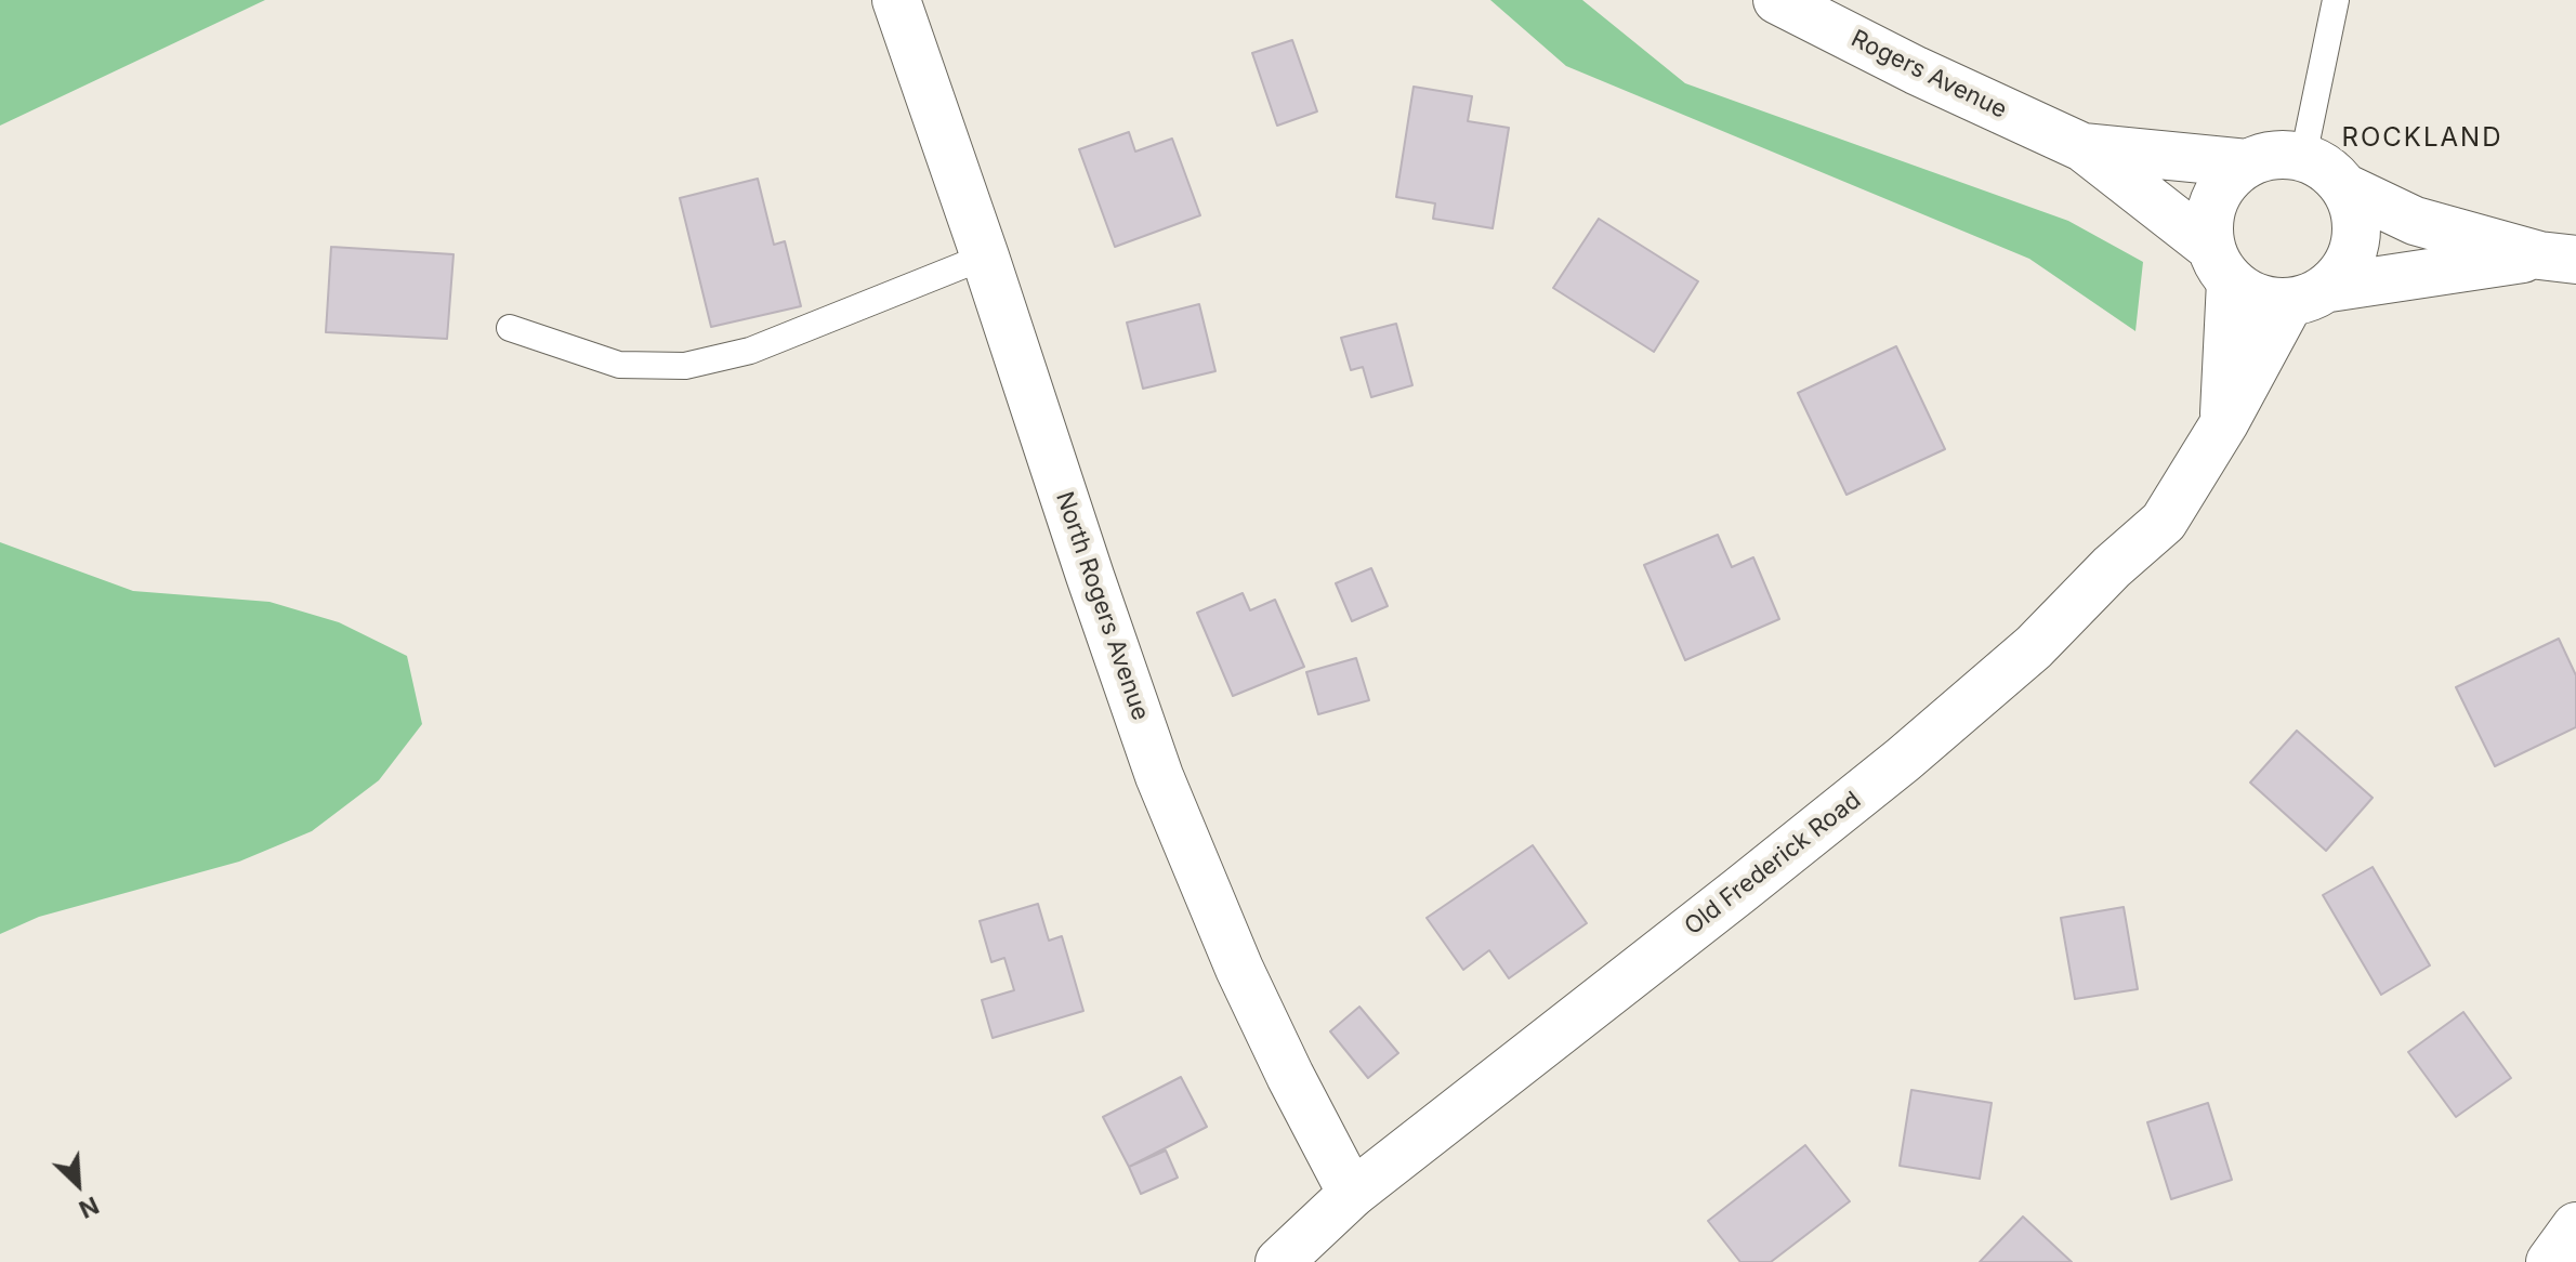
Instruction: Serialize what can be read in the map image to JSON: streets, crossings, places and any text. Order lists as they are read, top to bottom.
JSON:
{
  "streets": {
    "street": ["Rogers Avenue", "North Rogers Avenue", "Old Frederick Road"]
  },
  "crossings": [
    ["Rogers Avenue", "Old Frederick Road"],
    ["North Rogers Avenue", "Old Frederick Road"]
  ],
  "districts": ["ROCKLAND"],
  "north": "bottom right"
}
